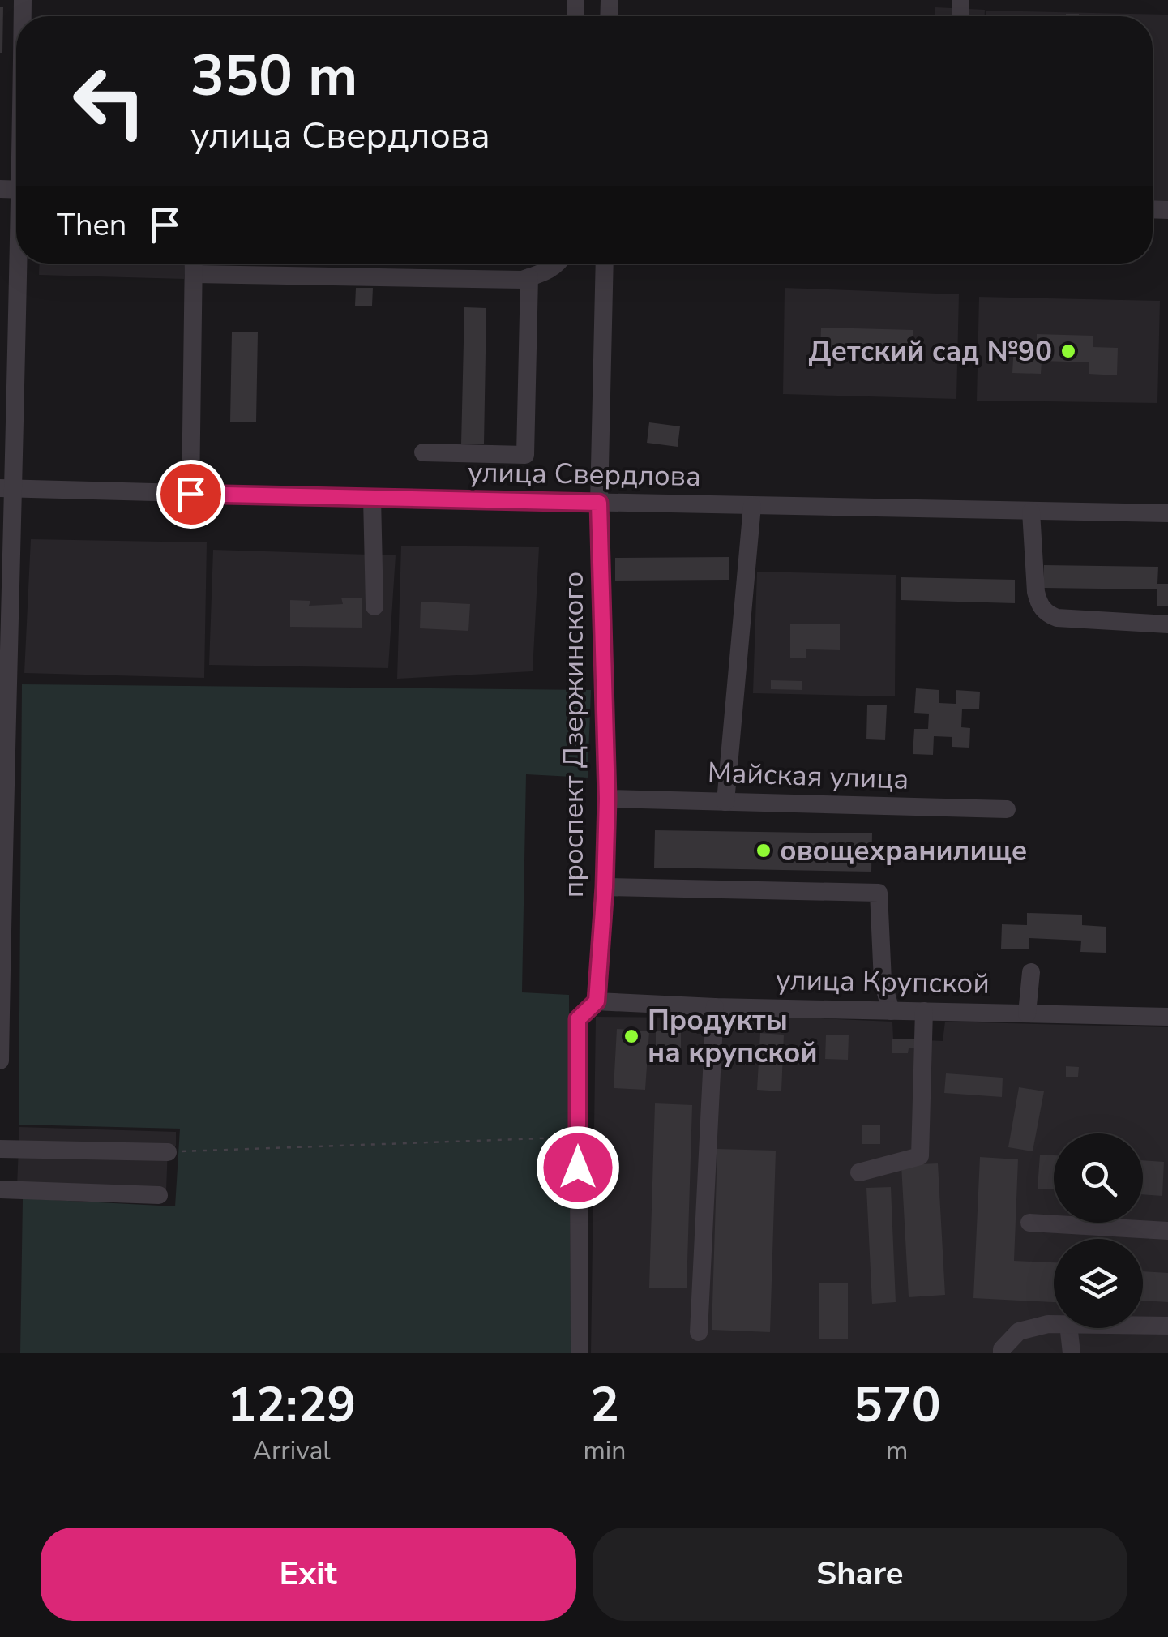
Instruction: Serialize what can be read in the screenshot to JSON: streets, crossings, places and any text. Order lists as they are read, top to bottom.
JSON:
{
  "streets": {
    "street": [
      "улица Свердлова",
      "проспект Дзержинского",
      "Майская улица",
      "улица Крупской"
    ]
  },
  "crossings": [
    ["улица Свердлова", "проспект Дзержинского"],
    ["проспект Дзержинского", "Майская улица"],
    ["проспект Дзержинского", "улица Крупской"]
  ],
  "places": ["Детский сад №90", "овощехранилище", "Продукты на крупской"],
  "page": {
    "turn": ["350 m", "улица Свердлова"],
    "then": "Then",
    "eta": [
      "12:29",
      "Arrival",
      "2",
      "min",
      "570",
      "m"
    ],
    "buttons": ["Exit", "Share"]
  }
}
